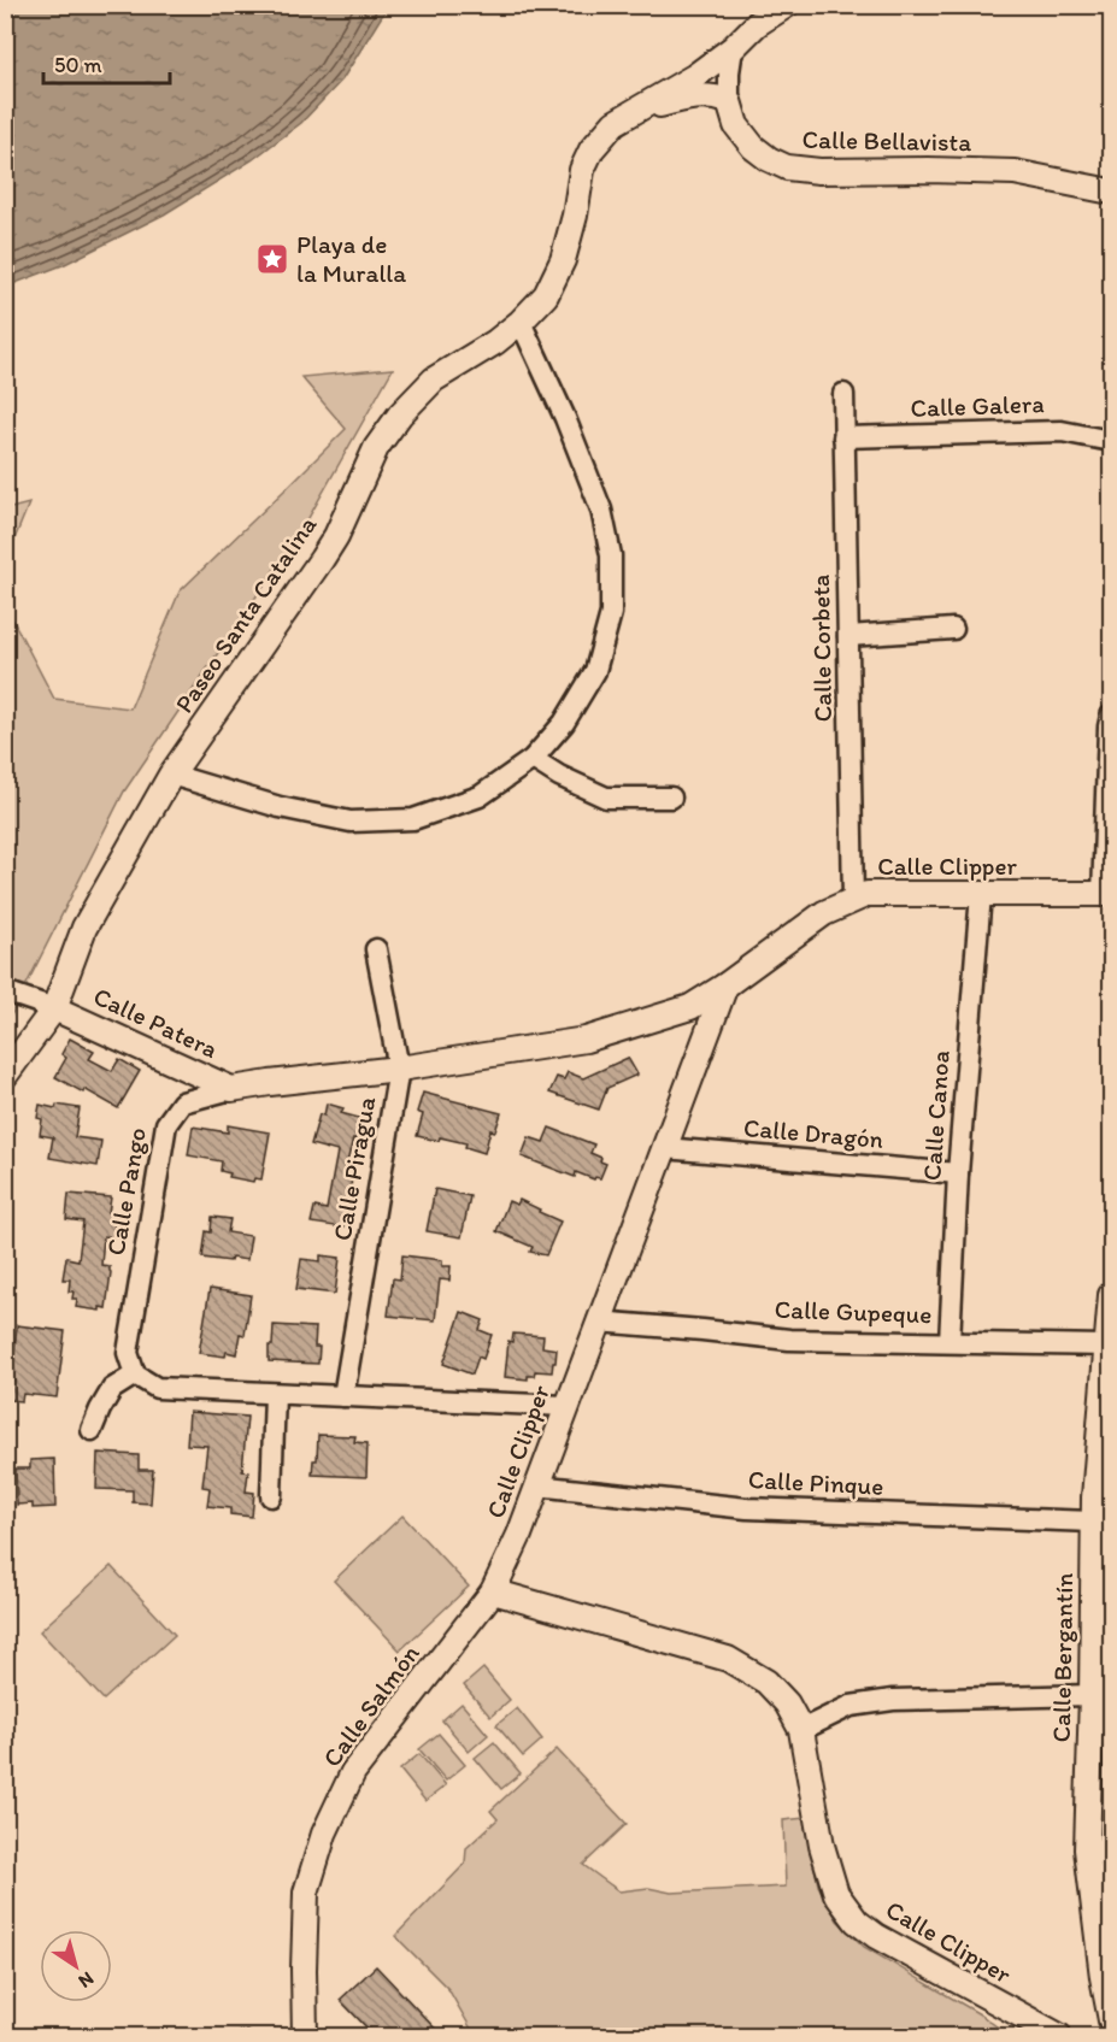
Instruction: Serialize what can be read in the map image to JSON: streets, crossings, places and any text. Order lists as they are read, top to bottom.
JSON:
{
  "streets": {
    "street": [
      "Calle Bellavista",
      "Calle Galera",
      "Paseo Santa Catalina",
      "Calle Corbeta",
      "Calle Clipper",
      "Calle Patera",
      "Calle Canoa",
      "Calle Dragón",
      "Calle Piragua",
      "Calle Pango",
      "Calle Gupeque",
      "Calle Pinque",
      "Calle Bergantín",
      "Calle Salmón"
    ]
  },
  "crossings": [
    ["Calle Bellavista", "Paseo Santa Catalina"],
    ["Calle Galera", "Calle Corbeta"],
    ["Paseo Santa Catalina", "Calle Patera"],
    ["Calle Corbeta", "Calle Clipper"],
    ["Calle Clipper", "Calle Canoa"],
    ["Calle Clipper", "Calle Dragón"],
    ["Calle Clipper", "Calle Pango"],
    ["Calle Clipper", "Calle Gupeque"],
    ["Calle Clipper", "Calle Pinque"],
    ["Calle Clipper", "Calle Salmón"],
    ["Calle Patera", "Calle Pango"],
    ["Calle Canoa", "Calle Dragón"],
    ["Calle Canoa", "Calle Gupeque"],
    ["Calle Piragua", "Calle Pango"],
    ["Calle Gupeque", "Calle Bergantín"],
    ["Calle Pinque", "Calle Bergantín"]
  ],
  "places": {
    "place": ["Playa de la Muralla"]
  },
  "scale_bar": "50 m",
  "north": "bottom right"
}
